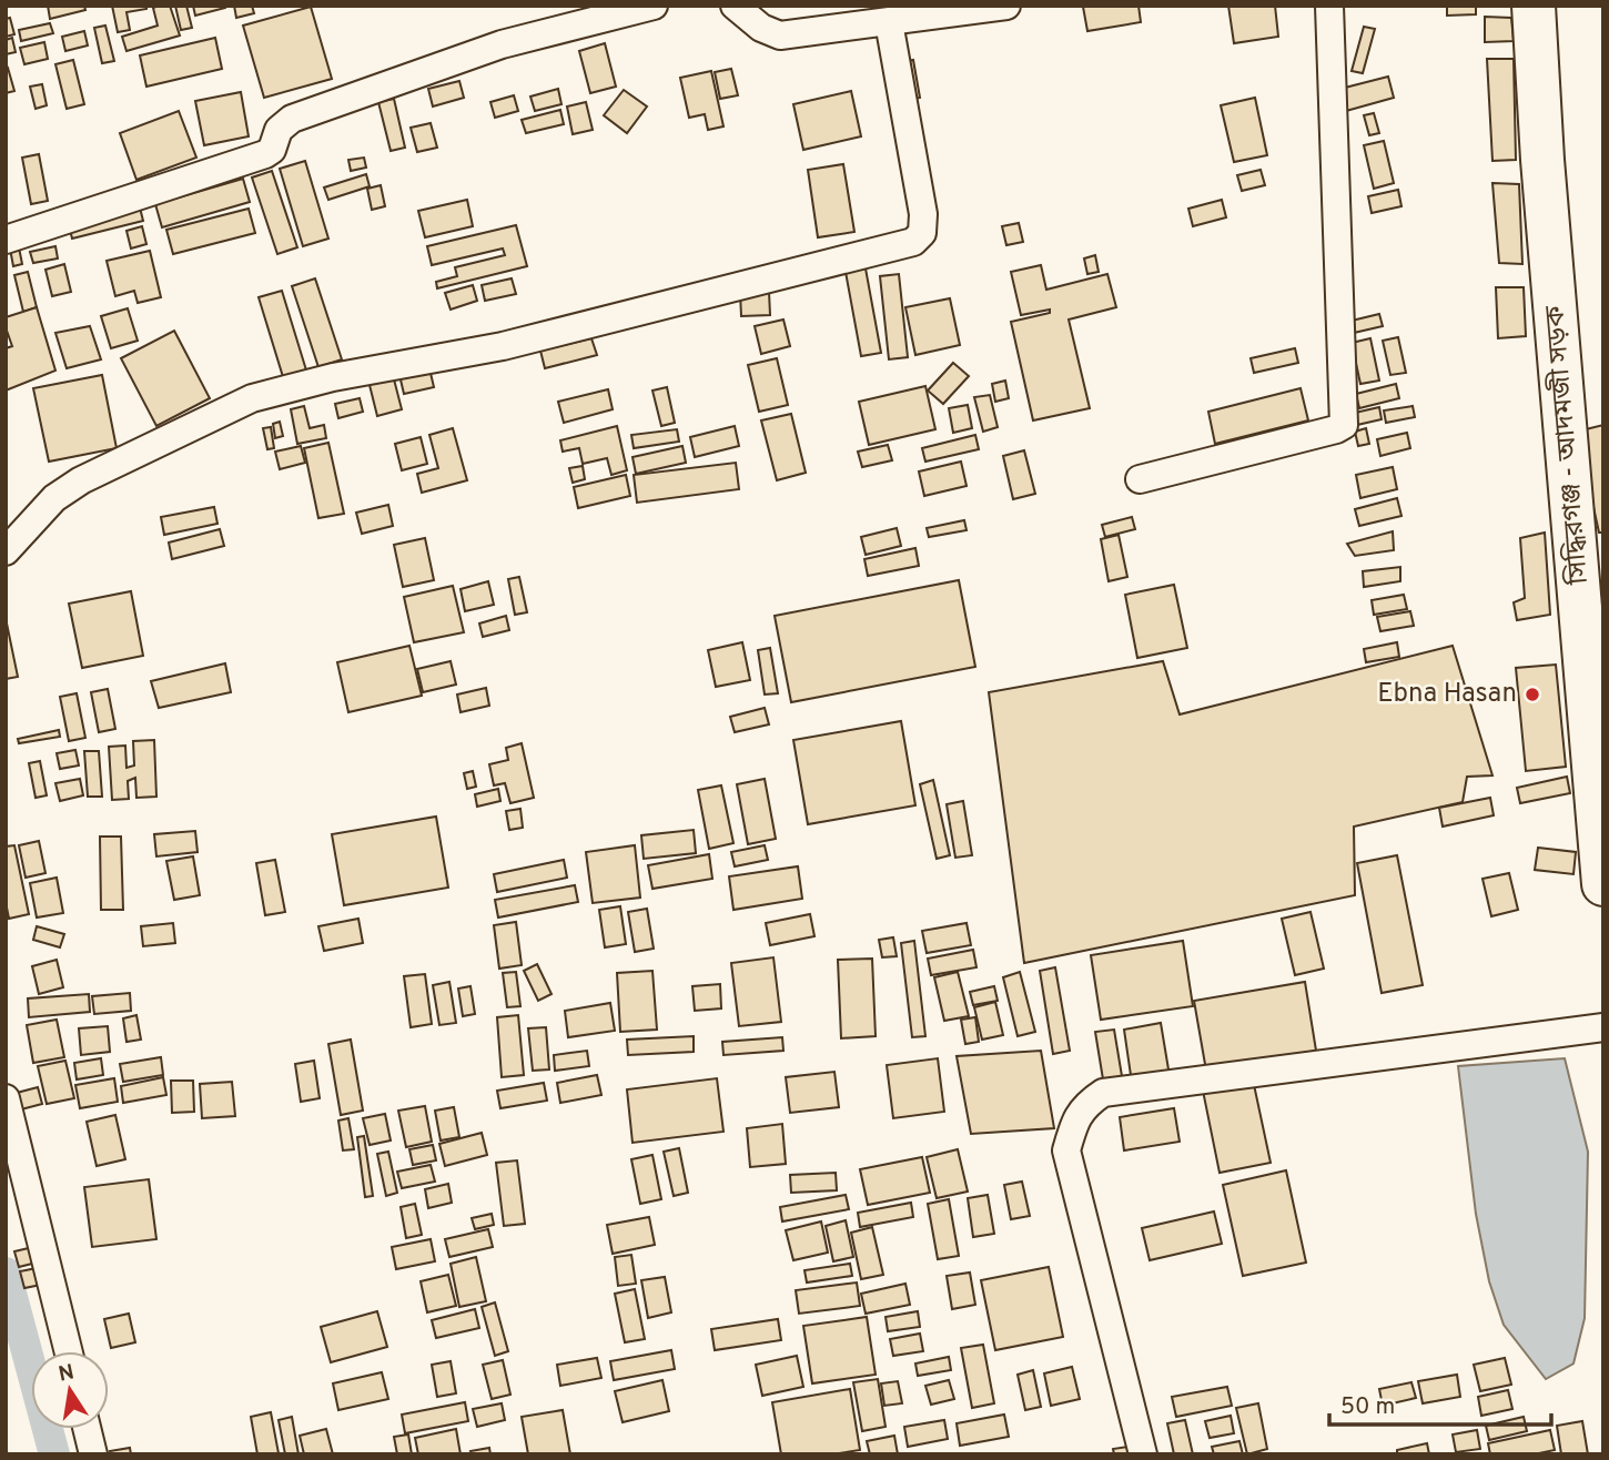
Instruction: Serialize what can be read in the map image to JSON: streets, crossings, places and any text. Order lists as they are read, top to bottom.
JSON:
{
  "streets": {
    "main road": ["সিদ্ধিরগঞ্জ - আদমজী সড়ক"]
  },
  "places": ["Ebna Hasan"],
  "scale_bar": "50 m",
  "north": "top"
}
